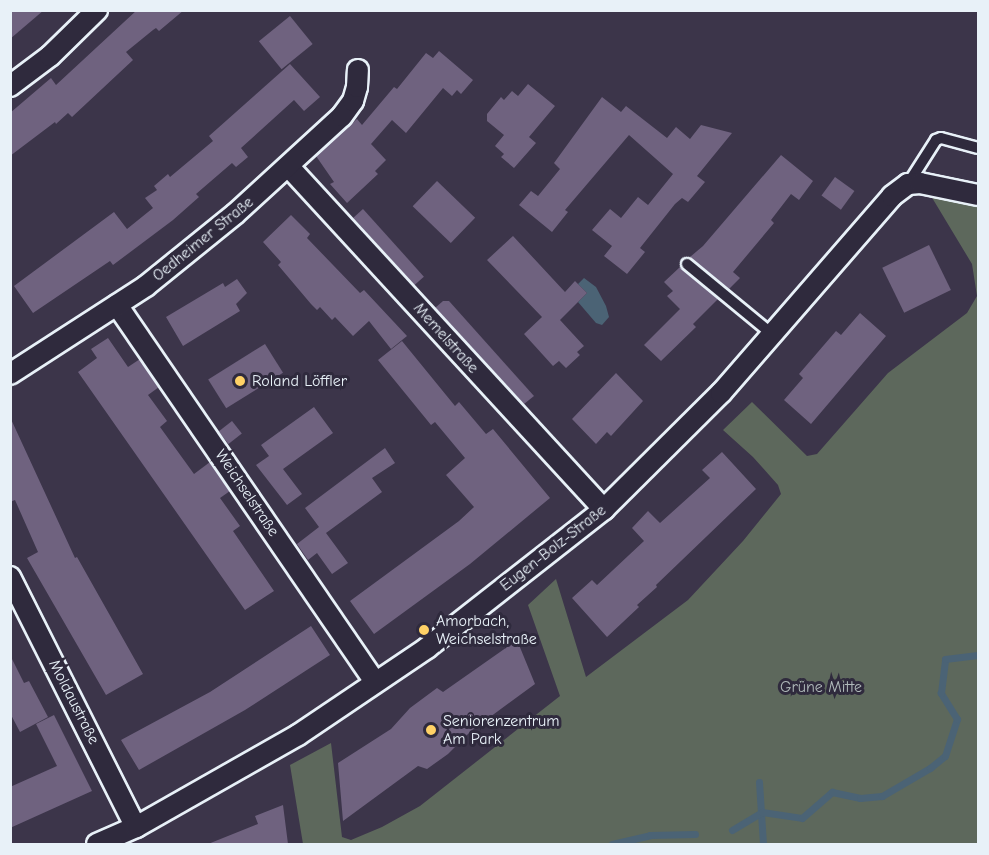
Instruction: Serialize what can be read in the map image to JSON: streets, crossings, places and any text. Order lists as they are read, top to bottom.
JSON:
{
  "streets": {
    "street": [
      "Oedheimer Straße",
      "Memelstraße",
      "Weichselstraße",
      "Eugen-Bolz-Straße",
      "Moldaustraße"
    ]
  },
  "crossings": [
    ["Oedheimer Straße", "Memelstraße"],
    ["Oedheimer Straße", "Weichselstraße"],
    ["Memelstraße", "Eugen-Bolz-Straße"],
    ["Weichselstraße", "Eugen-Bolz-Straße"],
    ["Eugen-Bolz-Straße", "Moldaustraße"]
  ],
  "parks": ["Grüne Mitte"],
  "places": ["Roland Löffler", "Amorbach, Weichselstraße", "Seniorenzentrum Am Park"]
}
